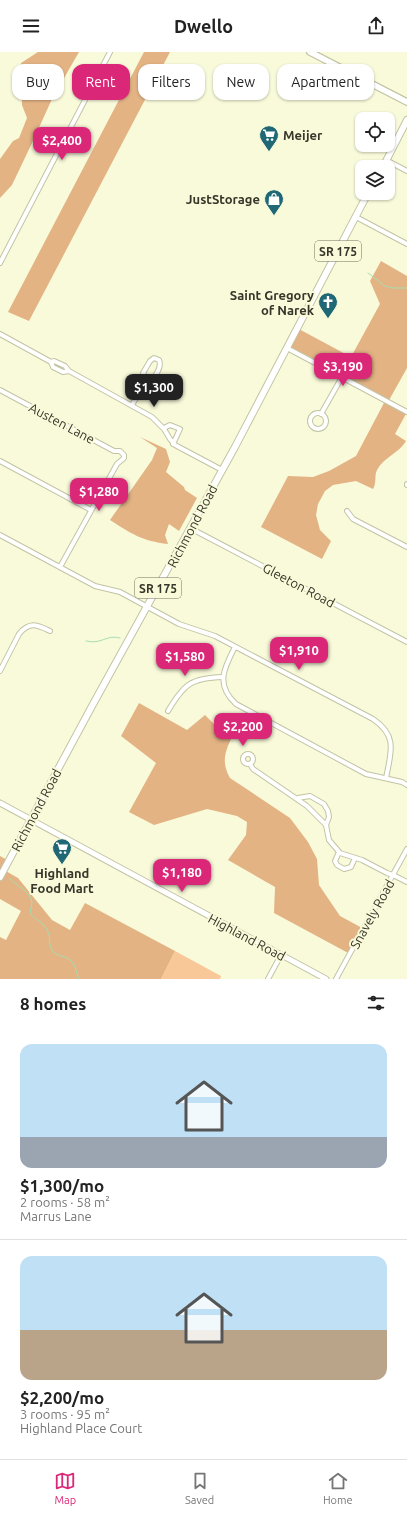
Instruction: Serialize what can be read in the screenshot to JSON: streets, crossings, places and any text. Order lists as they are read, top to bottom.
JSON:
{
  "streets": {
    "main road": ["SR 175", "Richmond Road"],
    "street": [
      "Austen Lane",
      "Gleeton Road",
      "Snavely Road",
      "Highland Road"
    ]
  },
  "crossings": [
    ["Richmond Road", "Gleeton Road"],
    ["Richmond Road", "Highland Road"]
  ],
  "places": {
    "supermarket": ["Meijer", "Highland Food Mart"],
    "shop": ["JustStorage"],
    "church": ["Saint Gregory of Narek"]
  },
  "page": {
    "header": "Dwello",
    "chip": [
      "Buy",
      "Rent",
      "Filters",
      "New",
      "Apartment"
    ],
    "price": [
      "$2,400",
      "$3,190",
      "$1,300",
      "$1,280",
      "$1,910",
      "$1,580",
      "$2,200",
      "$1,180"
    ],
    "heading": "8 homes",
    "list": [
      {
        "name": "$1,300/mo",
        "note": "2 rooms · 58 m² · Marrus Lane"
      },
      {
        "name": "$2,200/mo",
        "note": "3 rooms · 95 m² · Highland Place Court"
      }
    ],
    "tabs": ["Map", "Saved", "Home"]
  }
}
